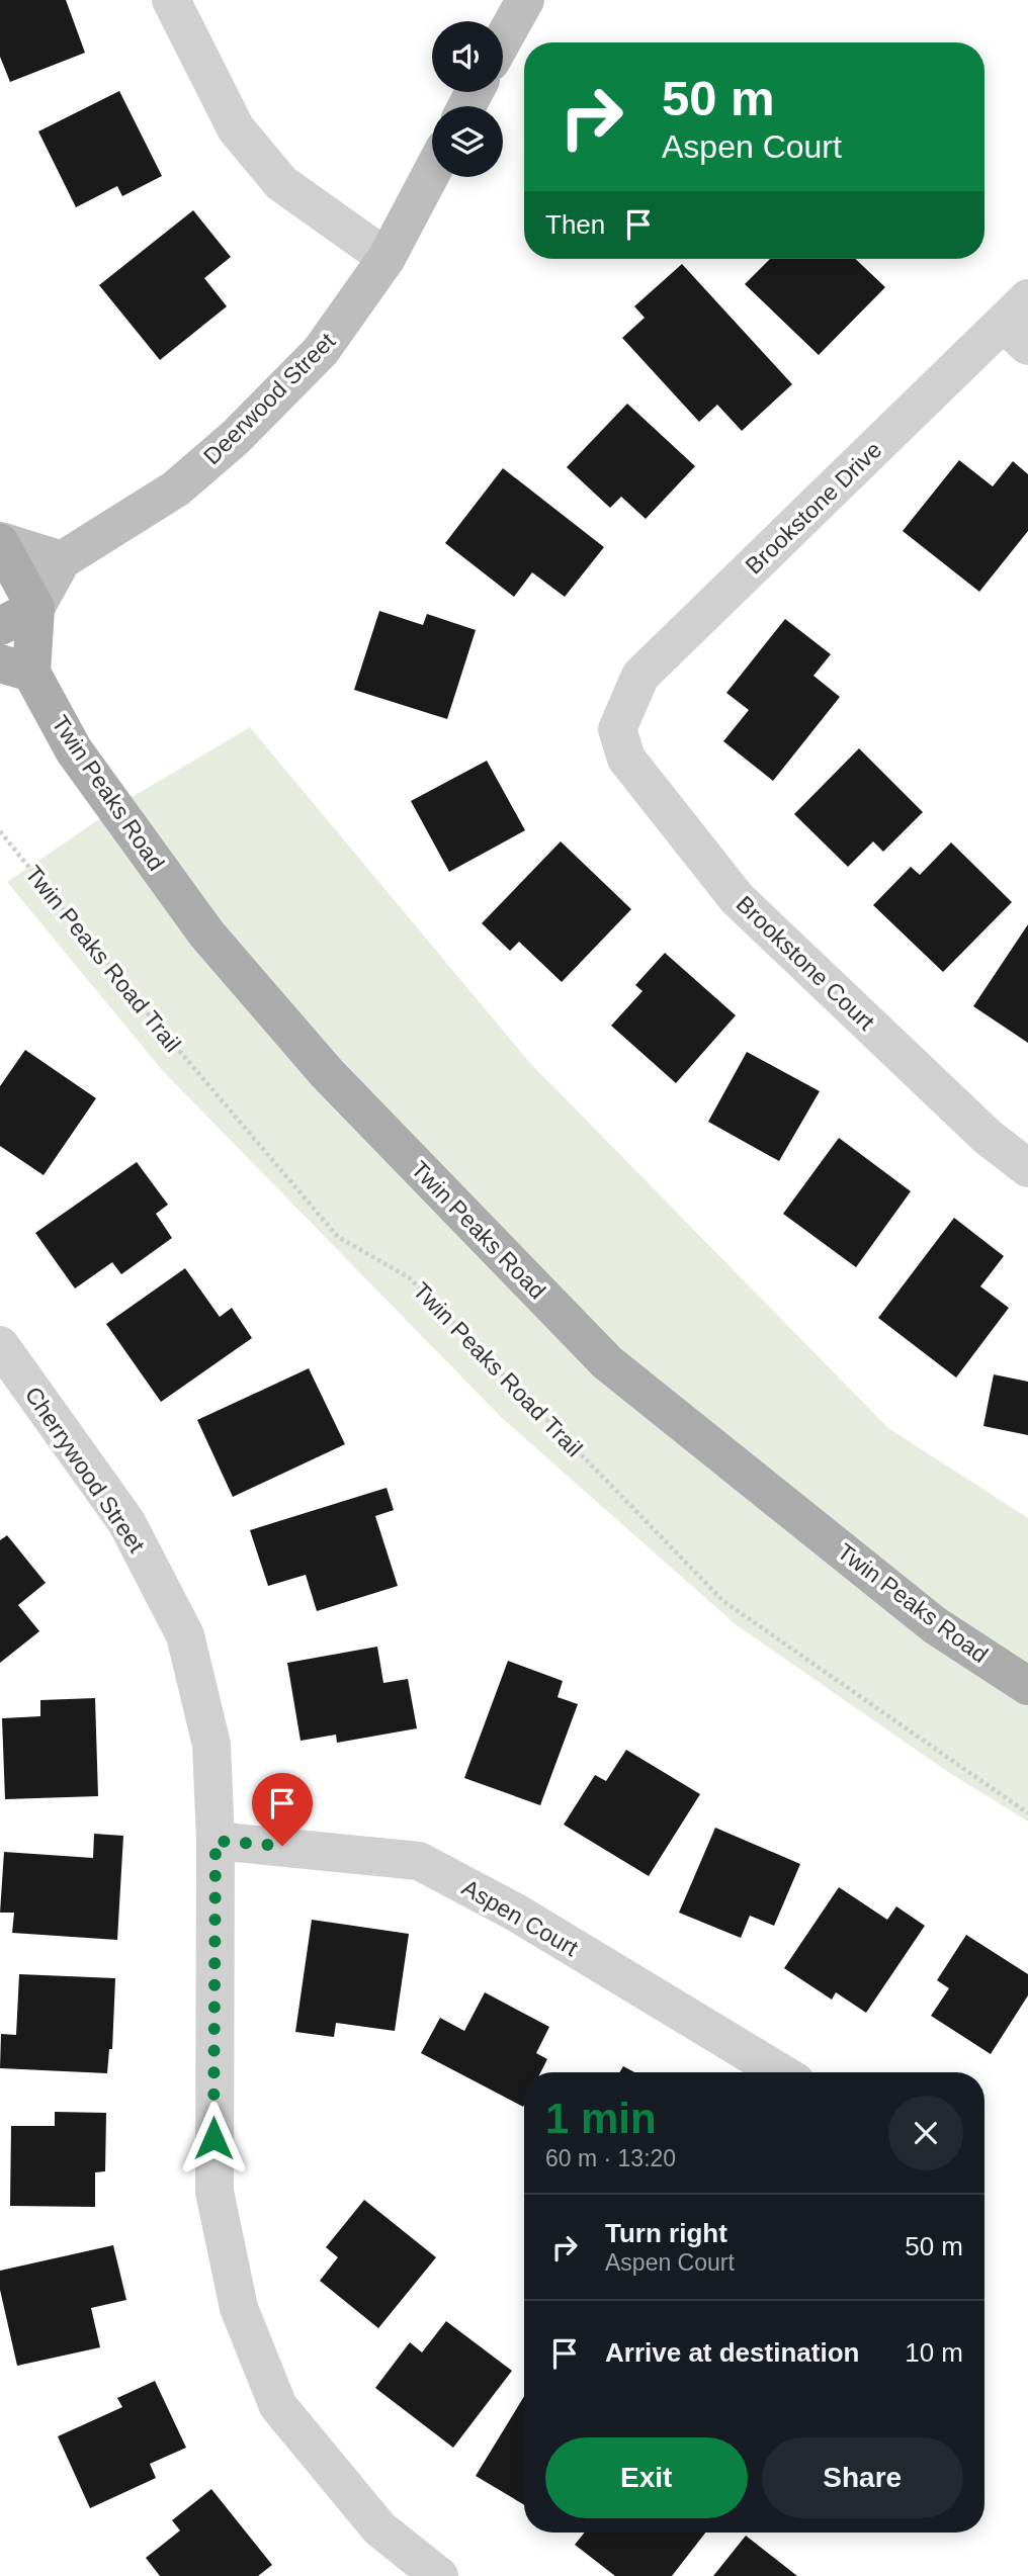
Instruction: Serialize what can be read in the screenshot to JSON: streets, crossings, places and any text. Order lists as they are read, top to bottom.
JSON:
{
  "streets": {
    "main road": ["Twin Peaks Road"],
    "street": [
      "Deerwood Street",
      "Brookstone Drive",
      "Brookstone Court",
      "Cherrywood Street",
      "Aspen Court"
    ],
    "path": ["Twin Peaks Road Trail"]
  },
  "crossings": [
    ["Deerwood Street", "Twin Peaks Road"],
    ["Brookstone Drive", "Brookstone Court"],
    ["Cherrywood Street", "Aspen Court"]
  ],
  "page": {
    "turn": ["50 m", "Aspen Court"],
    "then": "Then",
    "heading": ["1 min", "60 m · 13:20"],
    "list": [
      {
        "name": "Turn right",
        "note": "Aspen Court",
        "value": "50 m"
      },
      {
        "name": "Arrive at destination",
        "value": "10 m"
      }
    ],
    "buttons": ["Exit", "Share"]
  }
}
